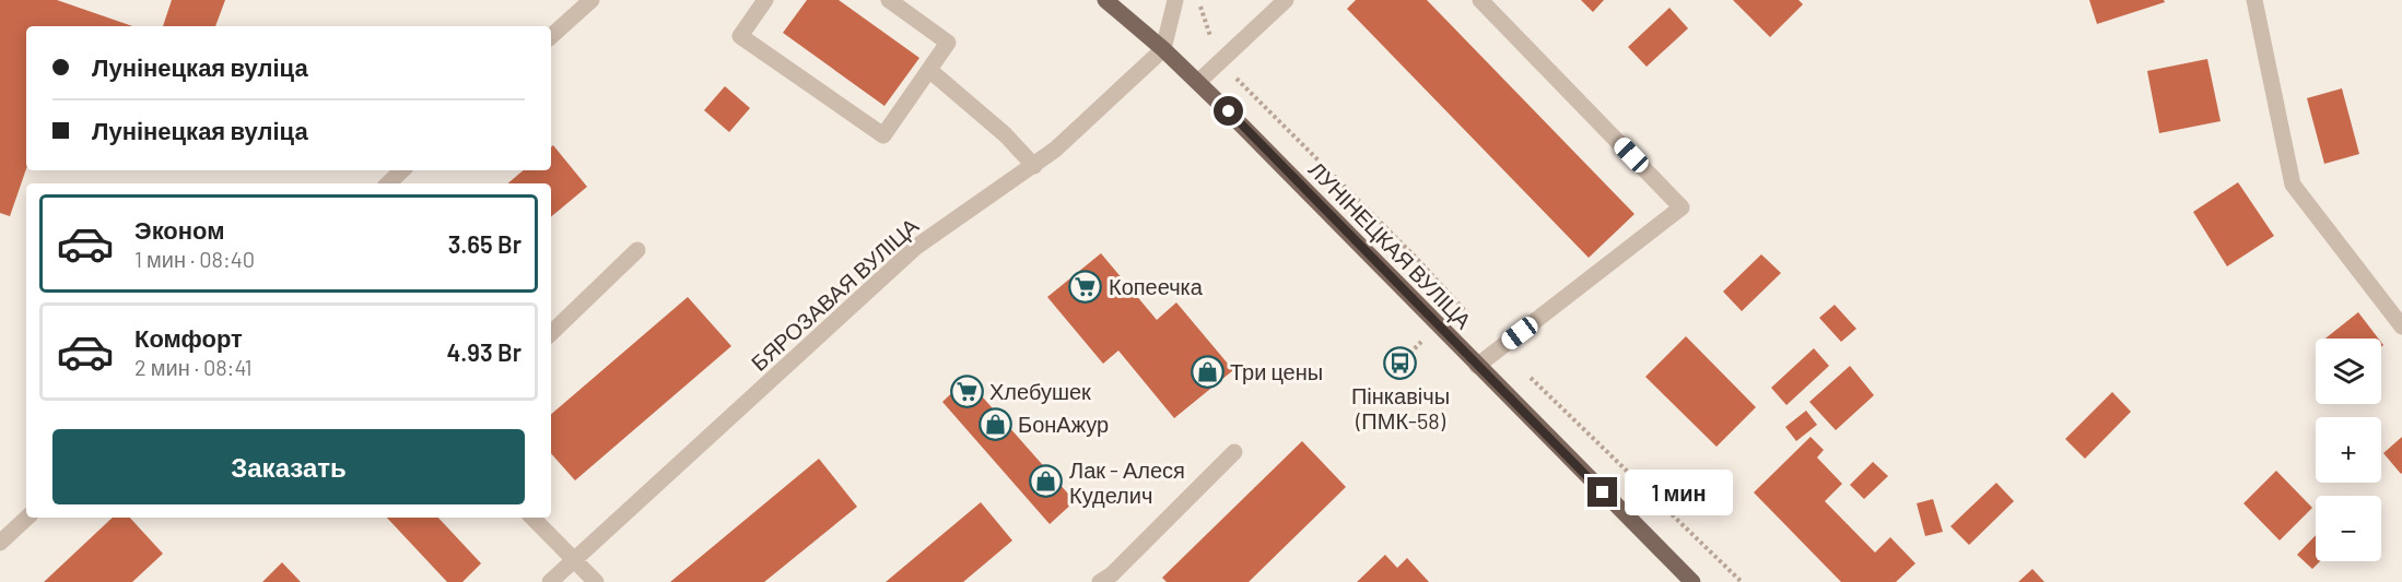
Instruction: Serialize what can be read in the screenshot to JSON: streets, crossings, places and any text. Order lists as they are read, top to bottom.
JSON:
{
  "streets": {
    "main road": ["ЛУНІНЕЦКАЯ ВУЛІЦА"],
    "street": ["БЯРОЗАВАЯ ВУЛІЦА"]
  },
  "crossings": [
    ["ЛУНІНЕЦКАЯ ВУЛІЦА", "БЯРОЗАВАЯ ВУЛІЦА"]
  ],
  "places": {
    "supermarket": ["Копеечка", "Хлебушек"],
    "bus stop": ["Пінкавічы (ПМК-58)"],
    "shop": ["Три цены", "БонАжур", "Лак - Алеся Куделич"]
  },
  "page": {
    "banner": ["Лунінецкая вуліца", "Лунінецкая вуліца"],
    "list": [
      {
        "name": "Эконом",
        "note": "1 мин · 08:40",
        "value": "3.65 Br"
      },
      {
        "name": "Комфорт",
        "note": "2 мин · 08:41",
        "value": "4.93 Br"
      }
    ],
    "map_buttons": ["+", "−"],
    "buttons": "Заказать",
    "bubble": "1 мин"
  }
}
